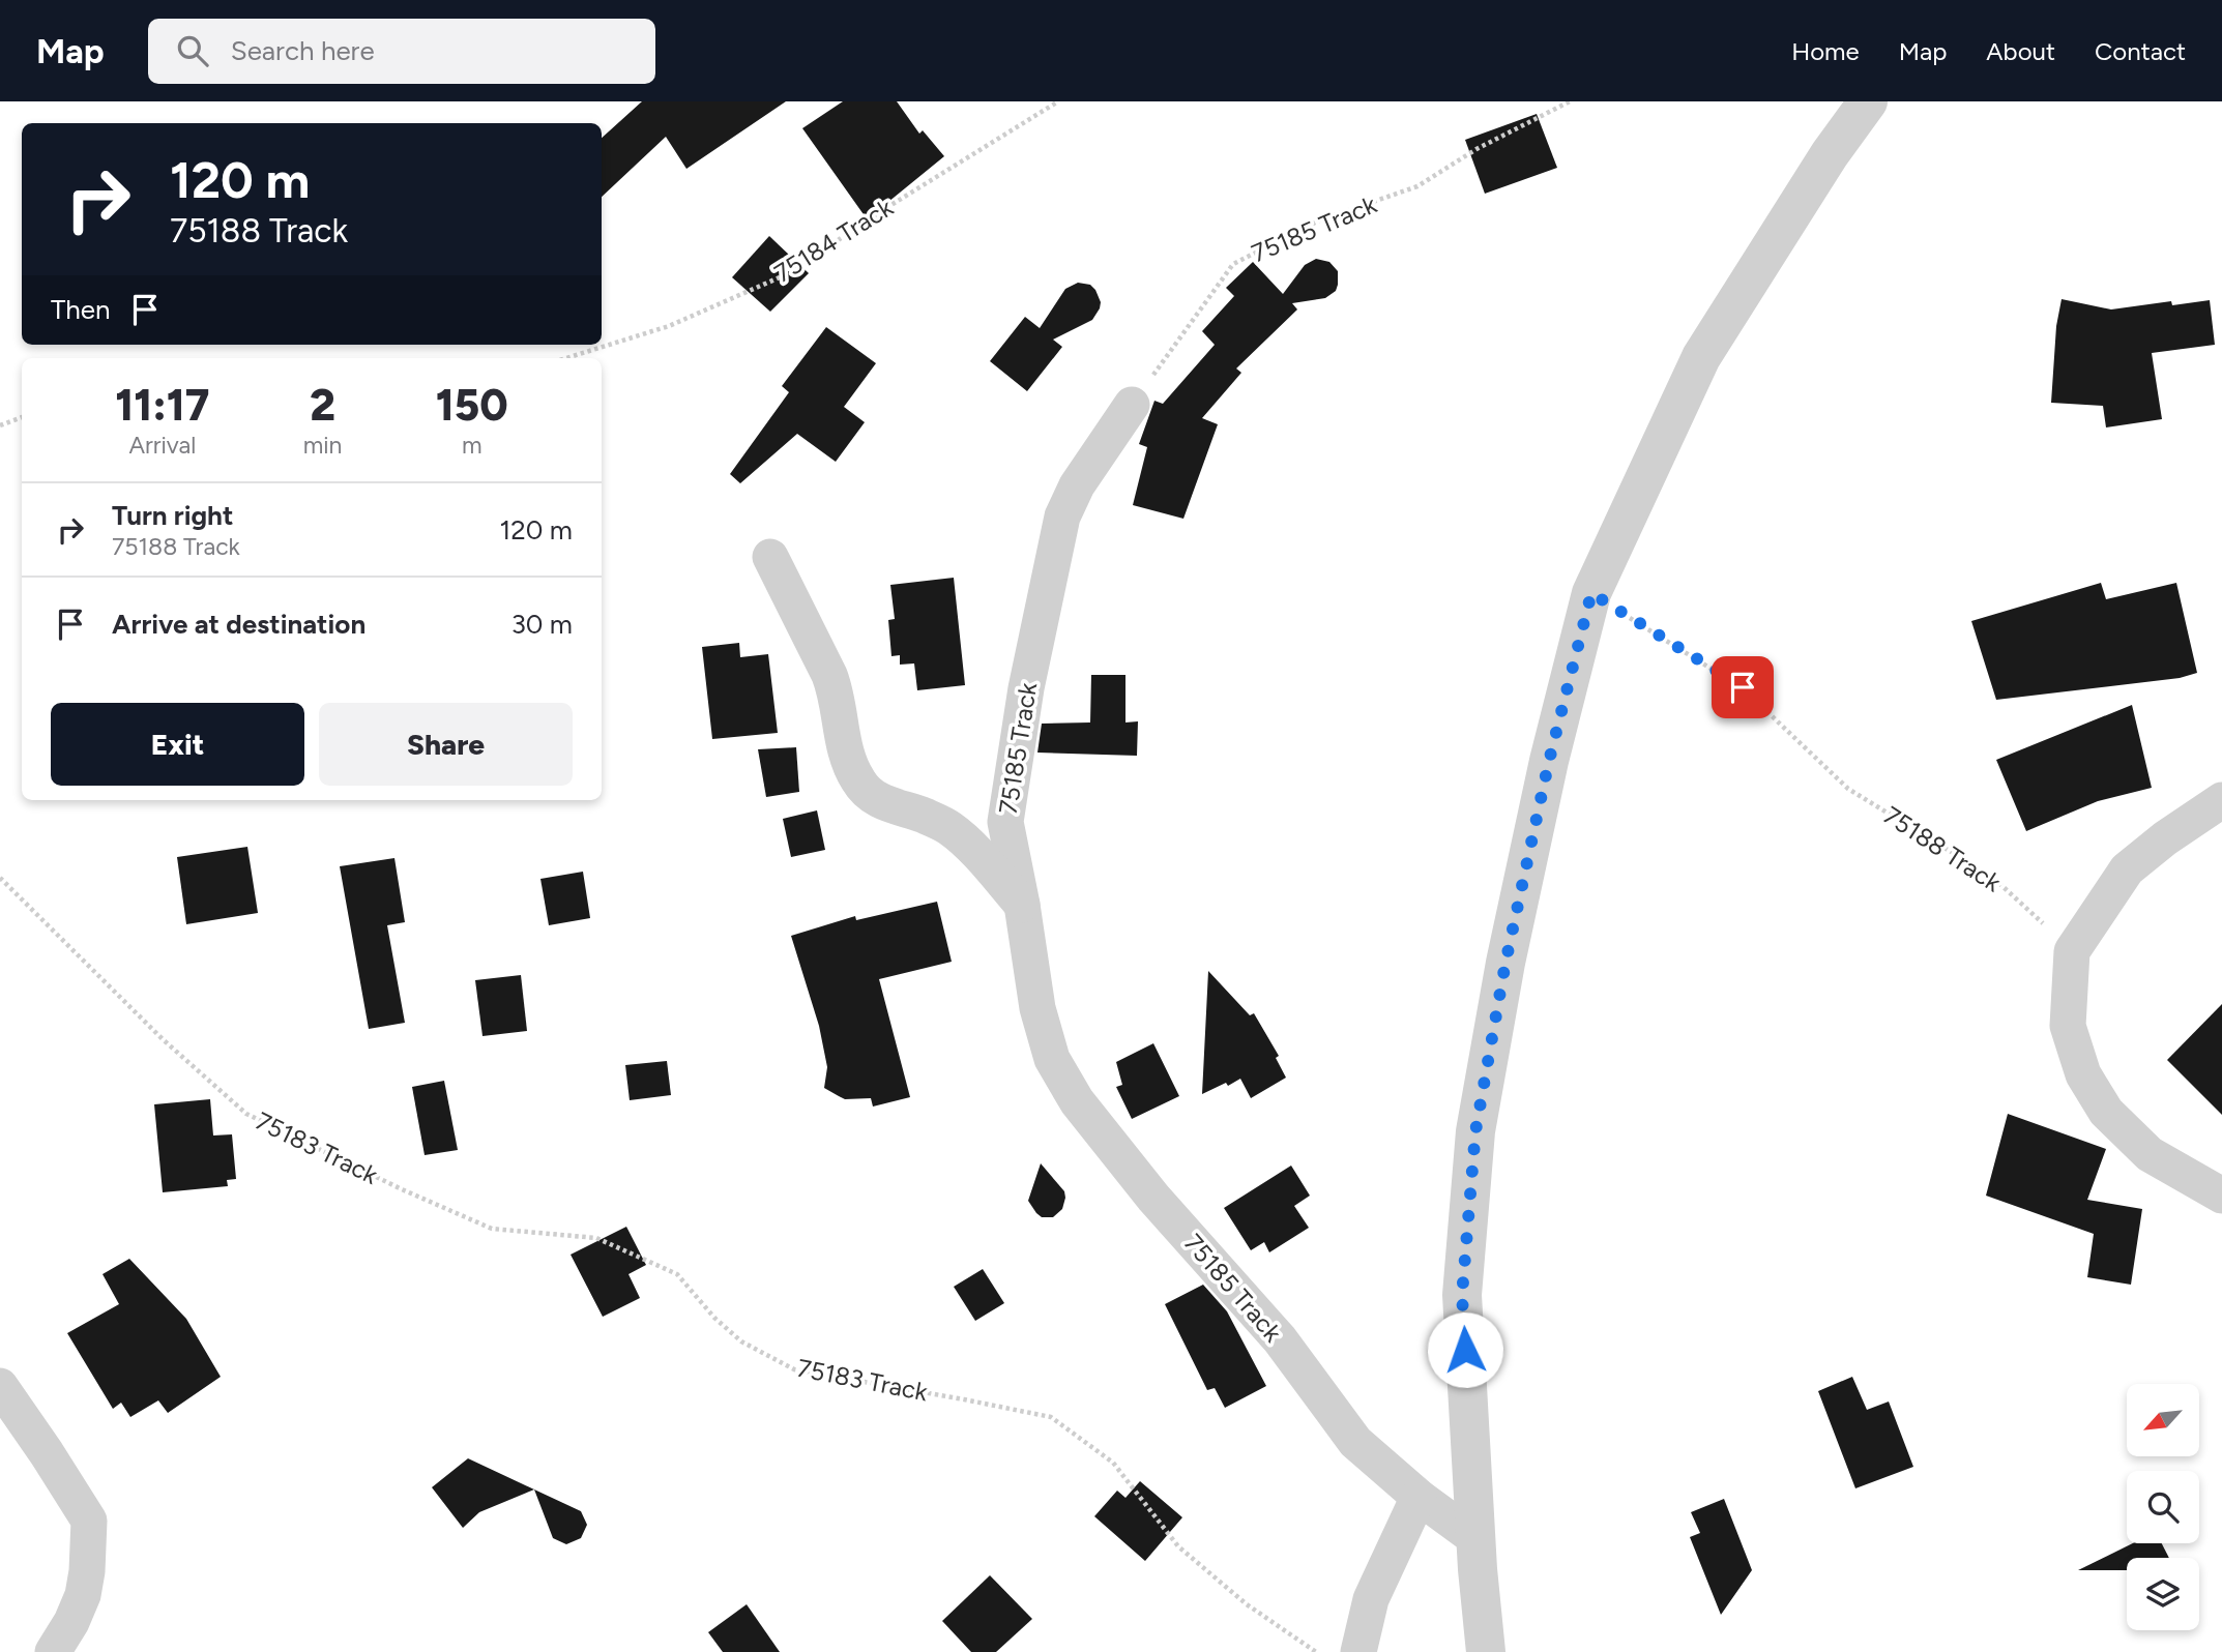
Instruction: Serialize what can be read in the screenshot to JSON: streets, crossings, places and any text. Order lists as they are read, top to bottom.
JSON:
{
  "streets": {
    "street": ["75185 Track"],
    "path": ["75184 Track", "75188 Track", "75183 Track"]
  },
  "north": "bottom left",
  "page": {
    "header": "Map",
    "search": "Search here",
    "nav": [
      "Home",
      "Map",
      "About",
      "Contact"
    ],
    "turn": ["120 m", "75188 Track"],
    "then": "Then",
    "eta": [
      "11:17",
      "Arrival",
      "2",
      "min",
      "150",
      "m"
    ],
    "list": [
      {
        "name": "Turn right",
        "note": "75188 Track",
        "value": "120 m"
      },
      {
        "name": "Arrive at destination",
        "value": "30 m"
      }
    ],
    "buttons": ["Exit", "Share"]
  }
}
